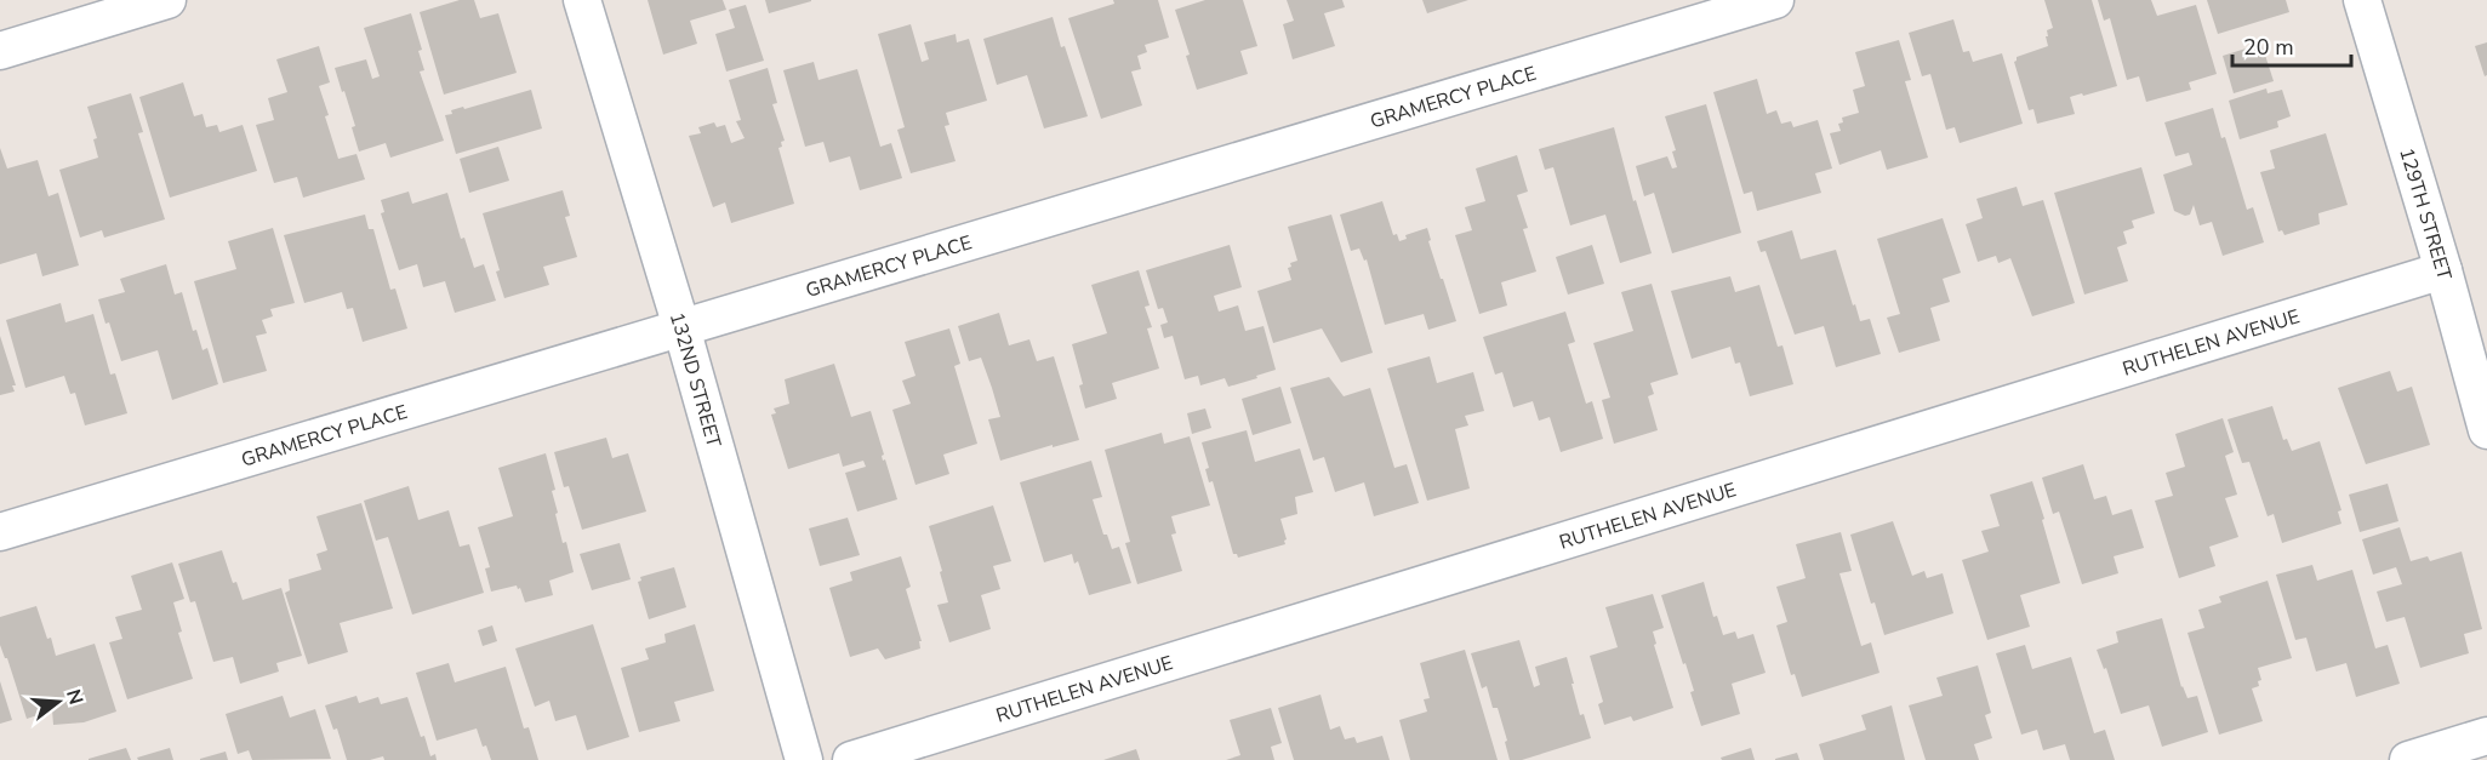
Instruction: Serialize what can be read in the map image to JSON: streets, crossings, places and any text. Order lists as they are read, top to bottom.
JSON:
{
  "streets": {
    "street": [
      "GRAMERCY PLACE",
      "129TH STREET",
      "RUTHELEN AVENUE",
      "132ND STREET"
    ]
  },
  "crossings": [
    ["GRAMERCY PLACE", "132ND STREET"],
    ["129TH STREET", "RUTHELEN AVENUE"]
  ],
  "scale_bar": "20 m",
  "north": "right"
}
